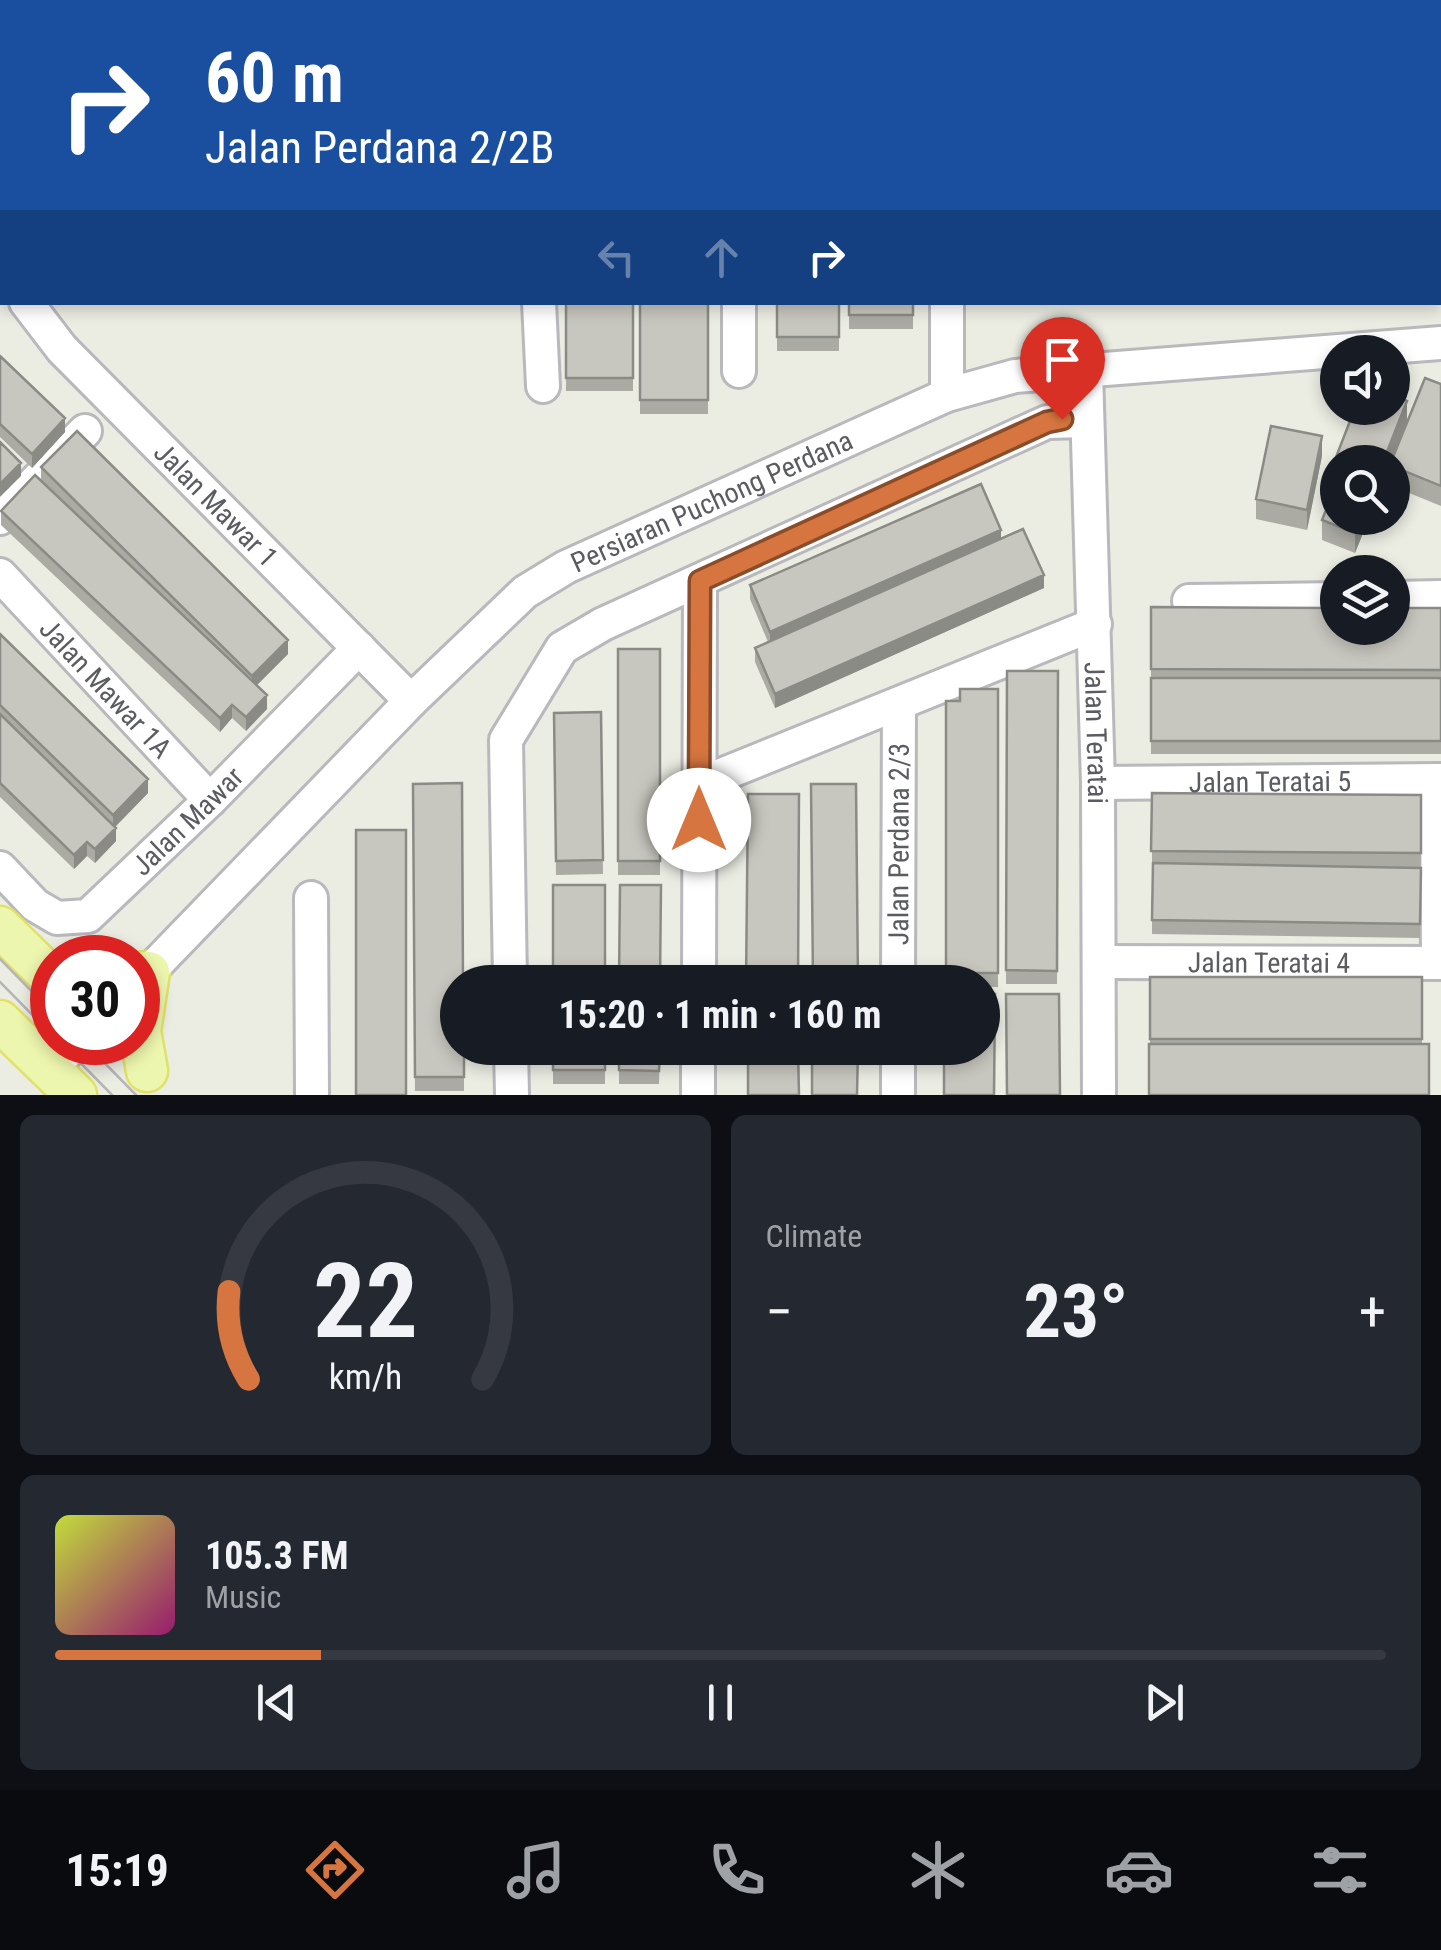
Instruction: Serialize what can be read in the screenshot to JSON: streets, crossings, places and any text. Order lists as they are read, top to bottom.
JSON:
{
  "streets": {
    "street": [
      "Persiaran Puchong Perdana",
      "Jalan Mawar 1",
      "Jalan Mawar 1A",
      "Jalan Teratai",
      "Jalan Teratai 5",
      "Jalan Mawar",
      "Jalan Perdana 2/3",
      "Jalan Teratai 4"
    ]
  },
  "crossings": [
    ["Persiaran Puchong Perdana", "Jalan Mawar 1"],
    ["Persiaran Puchong Perdana", "Jalan Teratai"],
    ["Jalan Mawar 1", "Jalan Mawar"],
    ["Jalan Mawar 1A", "Jalan Mawar"],
    ["Jalan Teratai", "Jalan Teratai 5"],
    ["Jalan Teratai", "Jalan Teratai 4"]
  ],
  "page": {
    "turn": ["60 m", "Jalan Perdana 2/2B"],
    "limit": "30",
    "trip": "15:20 · 1 min · 160 m",
    "tile": "Climate",
    "heat": ["−", "23°", "+"],
    "song": ["105.3 FM", "Music"],
    "tabs": "15:19",
    "gauge": ["22", "km/h"]
  }
}
